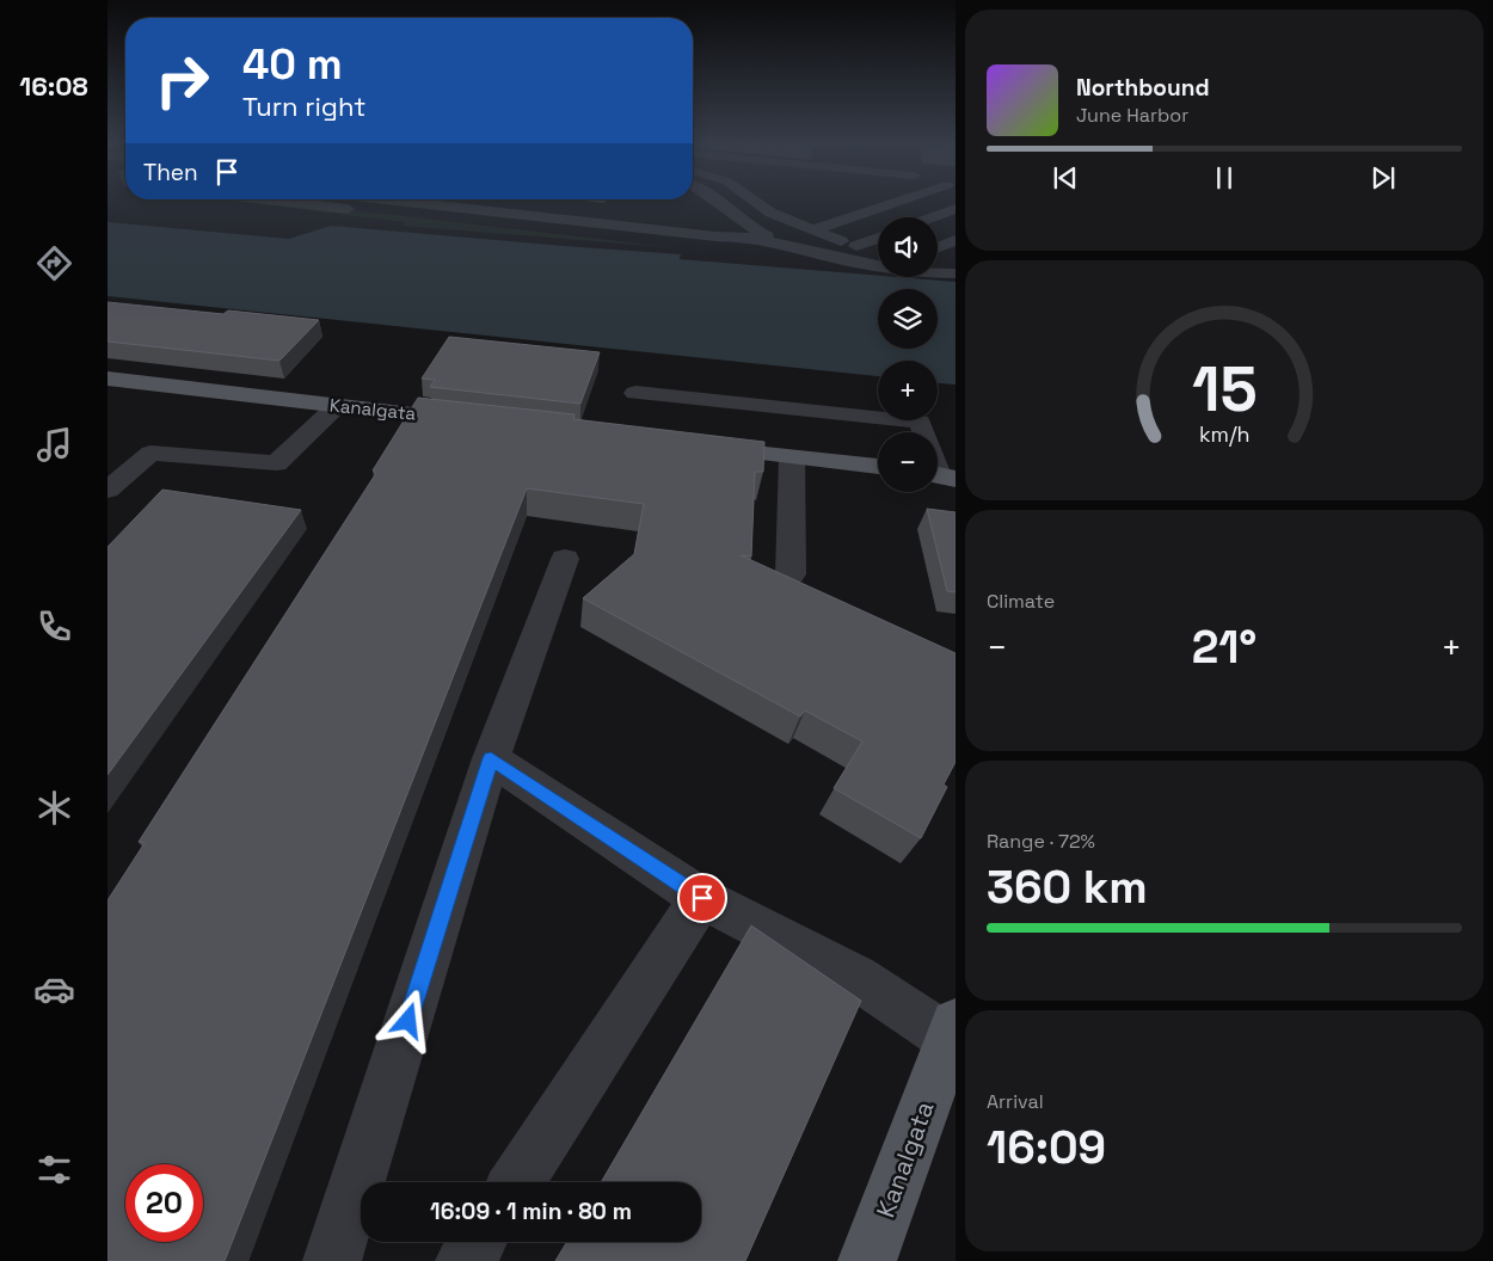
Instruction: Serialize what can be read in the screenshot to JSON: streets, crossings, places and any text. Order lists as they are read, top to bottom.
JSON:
{
  "streets": {
    "main road": ["Kanalgata"]
  },
  "page": {
    "tabs": "16:08",
    "turn": ["40 m", "Turn right"],
    "song": ["Northbound", "June Harbor"],
    "then": "Then",
    "map_buttons": ["+", "−"],
    "tile": [
      "Climate",
      ["Range · 72%", "360 km"],
      ["Arrival", "16:09"]
    ],
    "heat": ["−", "21°", "+"],
    "limit": "20",
    "trip": "16:09 · 1 min · 80 m",
    "gauge": ["15", "km/h"]
  }
}
